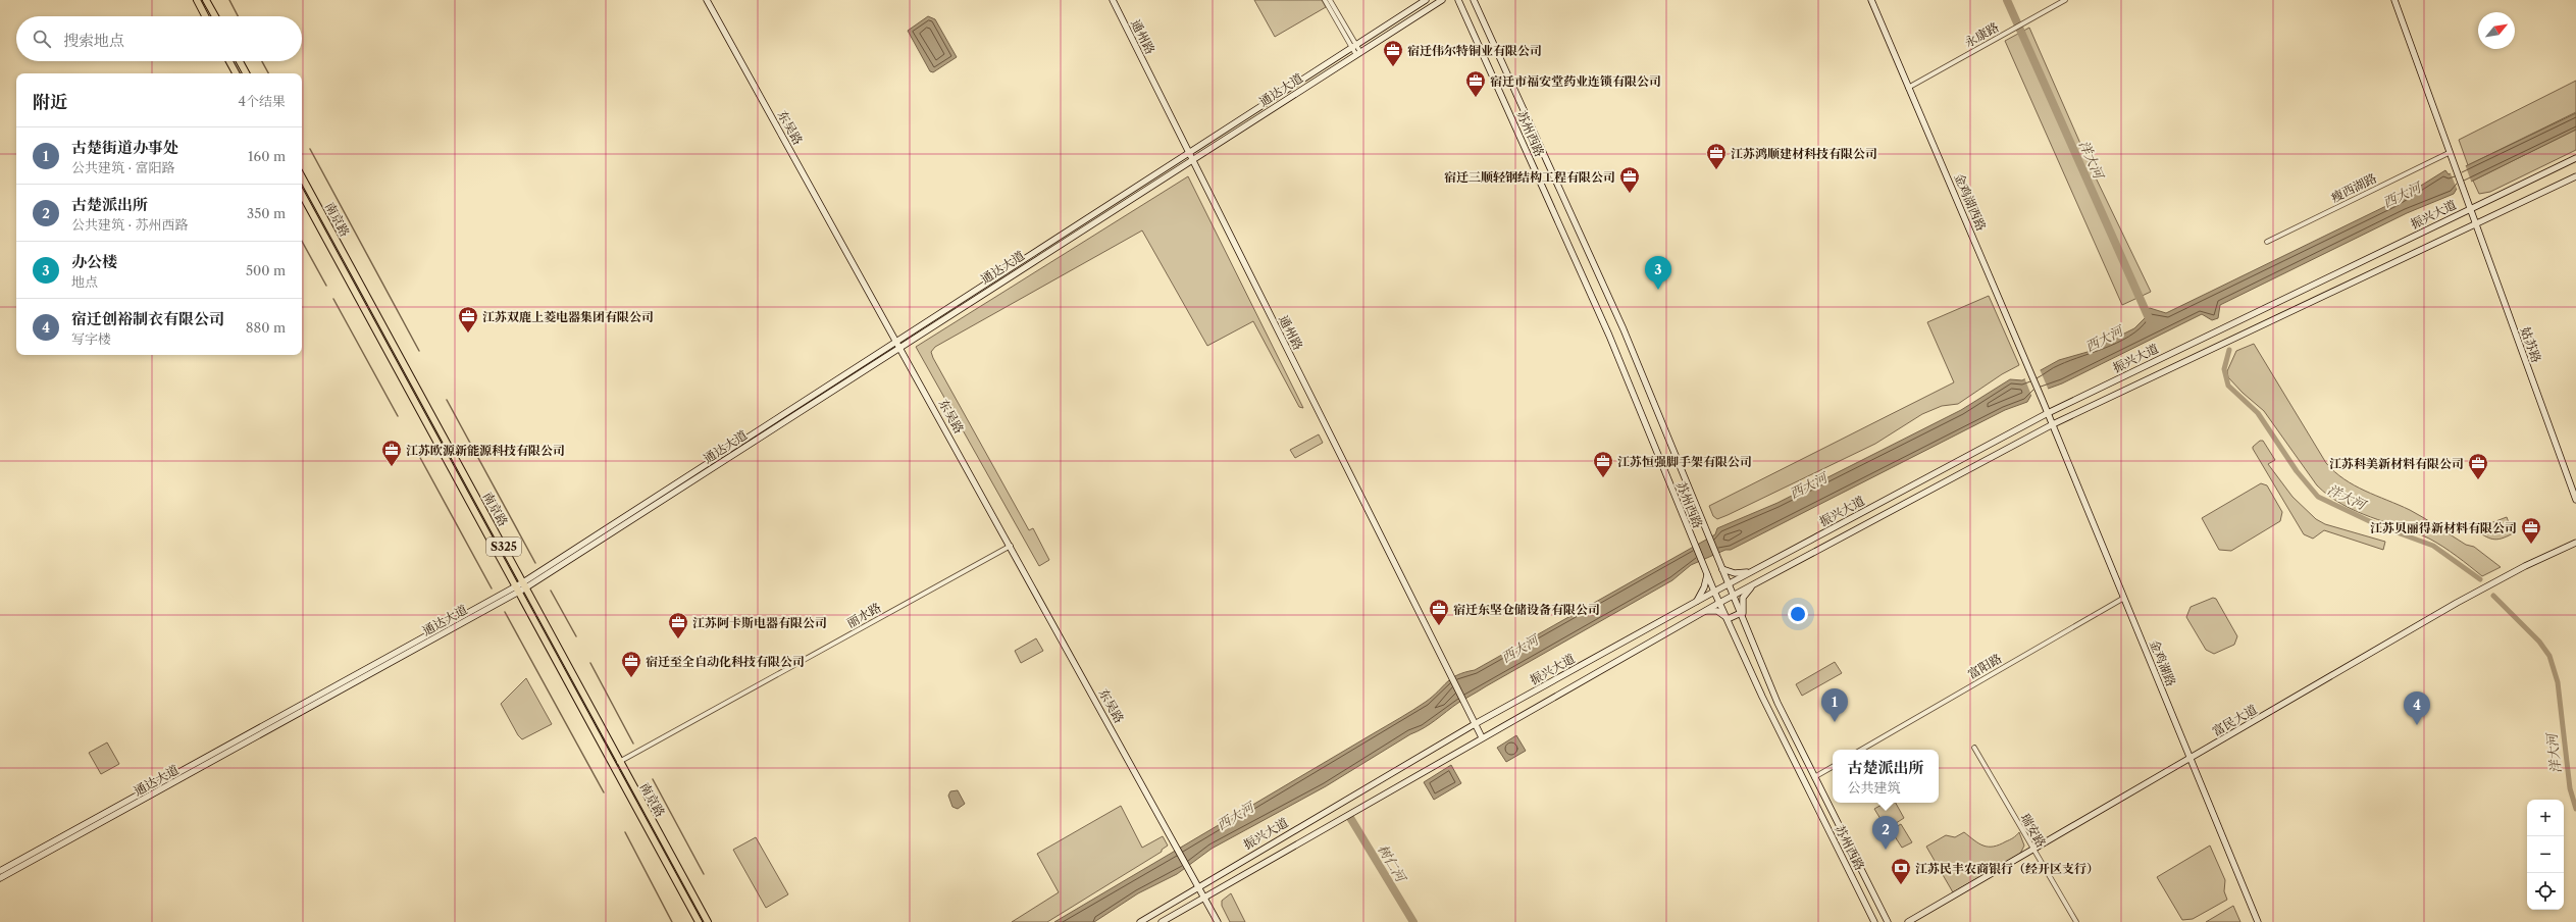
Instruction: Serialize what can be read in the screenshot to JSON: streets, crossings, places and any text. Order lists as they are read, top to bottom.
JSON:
{
  "streets": {
    "main road": [
      "通州路",
      "通达大道",
      "东吴路",
      "苏州西路",
      "金鸡湖西路",
      "振兴大道",
      "南京路",
      "姑苏路",
      "S325",
      "金鸡湖路",
      "富民大道"
    ],
    "street": [
      "永康路",
      "瘦西湖路",
      "丽水路",
      "富阳路",
      "瑞安路"
    ]
  },
  "crossings": [
    ["永康路", "金鸡湖西路"],
    ["通州路", "通达大道"],
    ["通州路", "振兴大道"],
    ["通达大道", "东吴路"],
    ["通达大道", "南京路"],
    ["东吴路", "振兴大道"],
    ["东吴路", "丽水路"],
    ["苏州西路", "振兴大道"],
    ["瘦西湖路", "姑苏路"],
    ["金鸡湖西路", "振兴大道"],
    ["金鸡湖西路", "金鸡湖路"],
    ["振兴大道", "姑苏路"],
    ["振兴大道", "金鸡湖路"],
    ["南京路", "丽水路"],
    ["金鸡湖路", "富阳路"],
    ["金鸡湖路", "富民大道"],
    ["富民大道", "瑞安路"]
  ],
  "water": ["洋大河", "西大河", "树仁河"],
  "places": {
    "office": [
      "宿迁伟尔特铜业有限公司",
      "宿迁市福安堂药业连锁有限公司",
      "江苏鸿顺建材科技有限公司",
      "宿迁三顺轻钢结构工程有限公司",
      "江苏双鹿上菱电器集团有限公司",
      "江苏欧源新能源科技有限公司",
      "江苏恒强脚手架有限公司",
      "江苏科美新材料有限公司",
      "江苏贝丽得新材料有限公司",
      "宿迁东坚仓储设备有限公司",
      "江苏阿卡斯电器有限公司",
      "宿迁至全自动化科技有限公司"
    ],
    "bank": ["江苏民丰农商银行（经开区支行）"]
  },
  "north": "top right",
  "page": {
    "search": "搜索地点",
    "heading": ["附近", "4个结果"],
    "list": [
      {
        "mark": "1",
        "name": "古楚街道办事处",
        "note": "公共建筑 · 富阳路",
        "value": "160 m"
      },
      {
        "mark": "2",
        "name": "古楚派出所",
        "note": "公共建筑 · 苏州西路",
        "value": "350 m"
      },
      {
        "mark": "3",
        "name": "办公楼",
        "note": "地点",
        "value": "500 m"
      },
      {
        "mark": "4",
        "name": "宿迁创裕制衣有限公司",
        "note": "写字楼",
        "value": "880 m"
      }
    ],
    "pins": [
      "3",
      "1",
      "4",
      "2"
    ],
    "popup": ["古楚派出所", "公共建筑"],
    "map_buttons": ["+", "−"]
  }
}
